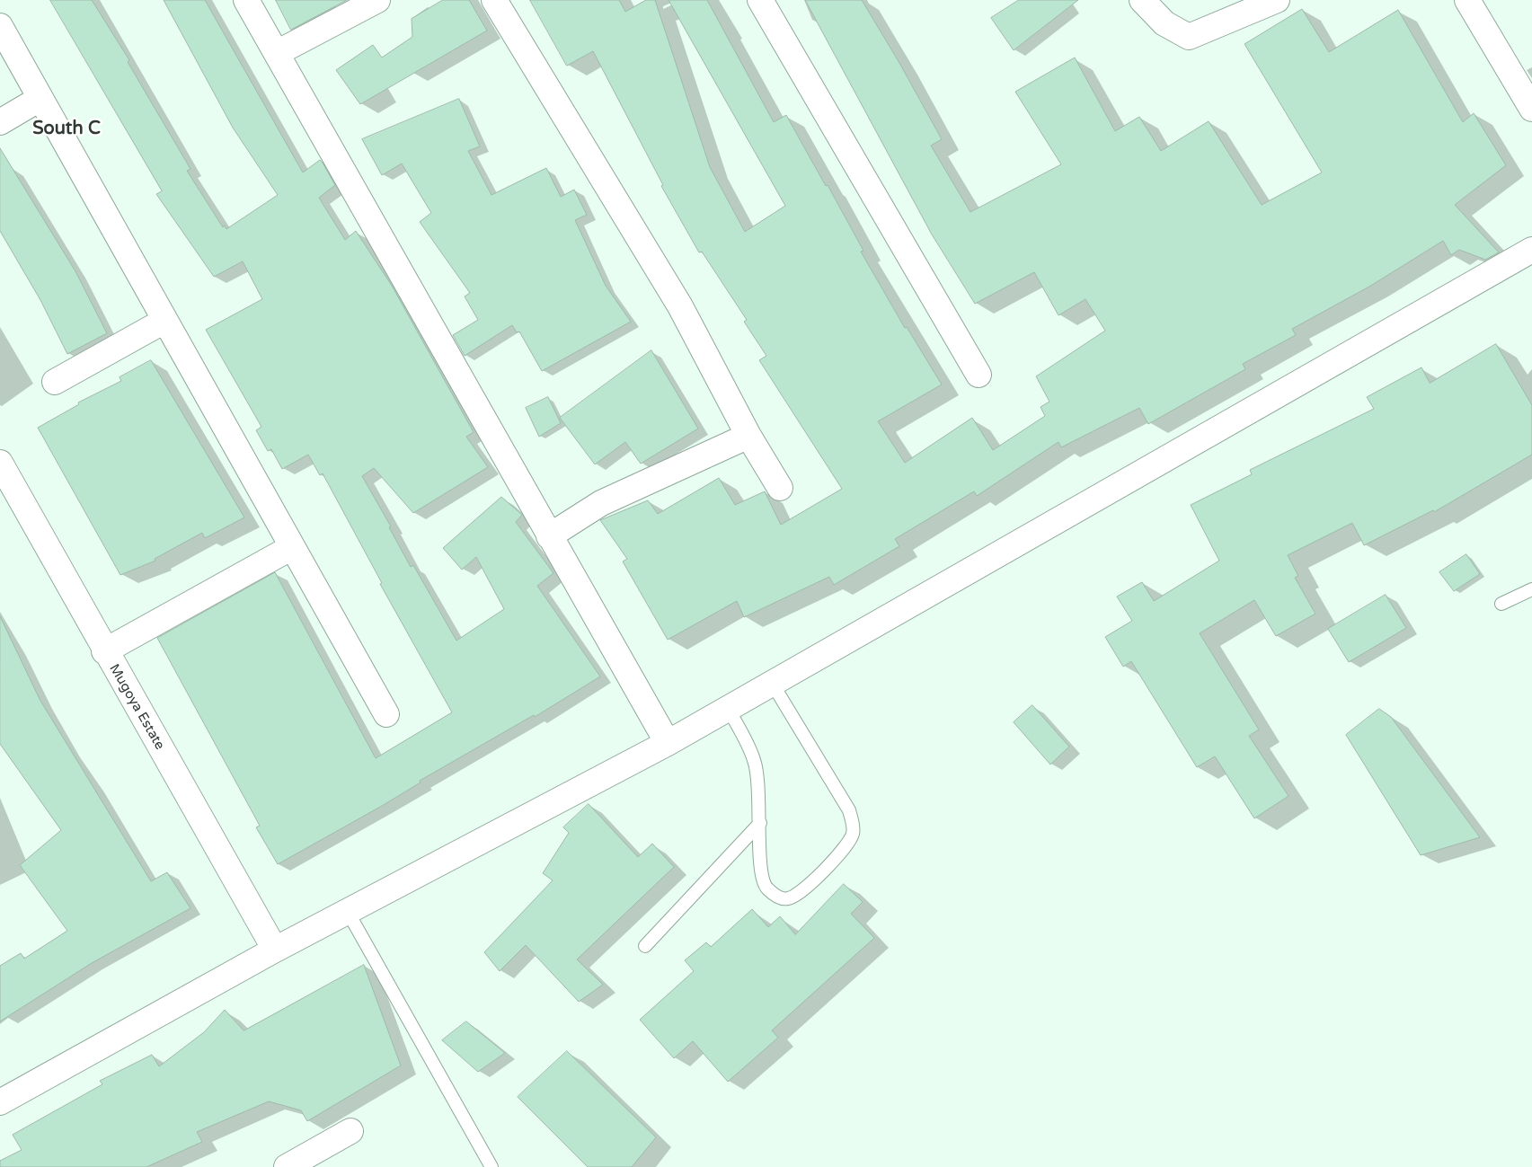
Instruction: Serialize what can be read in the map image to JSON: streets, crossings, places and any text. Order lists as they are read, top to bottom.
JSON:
{
  "streets": {
    "street": ["Mugoya Estate"]
  },
  "districts": ["South C"]
}
